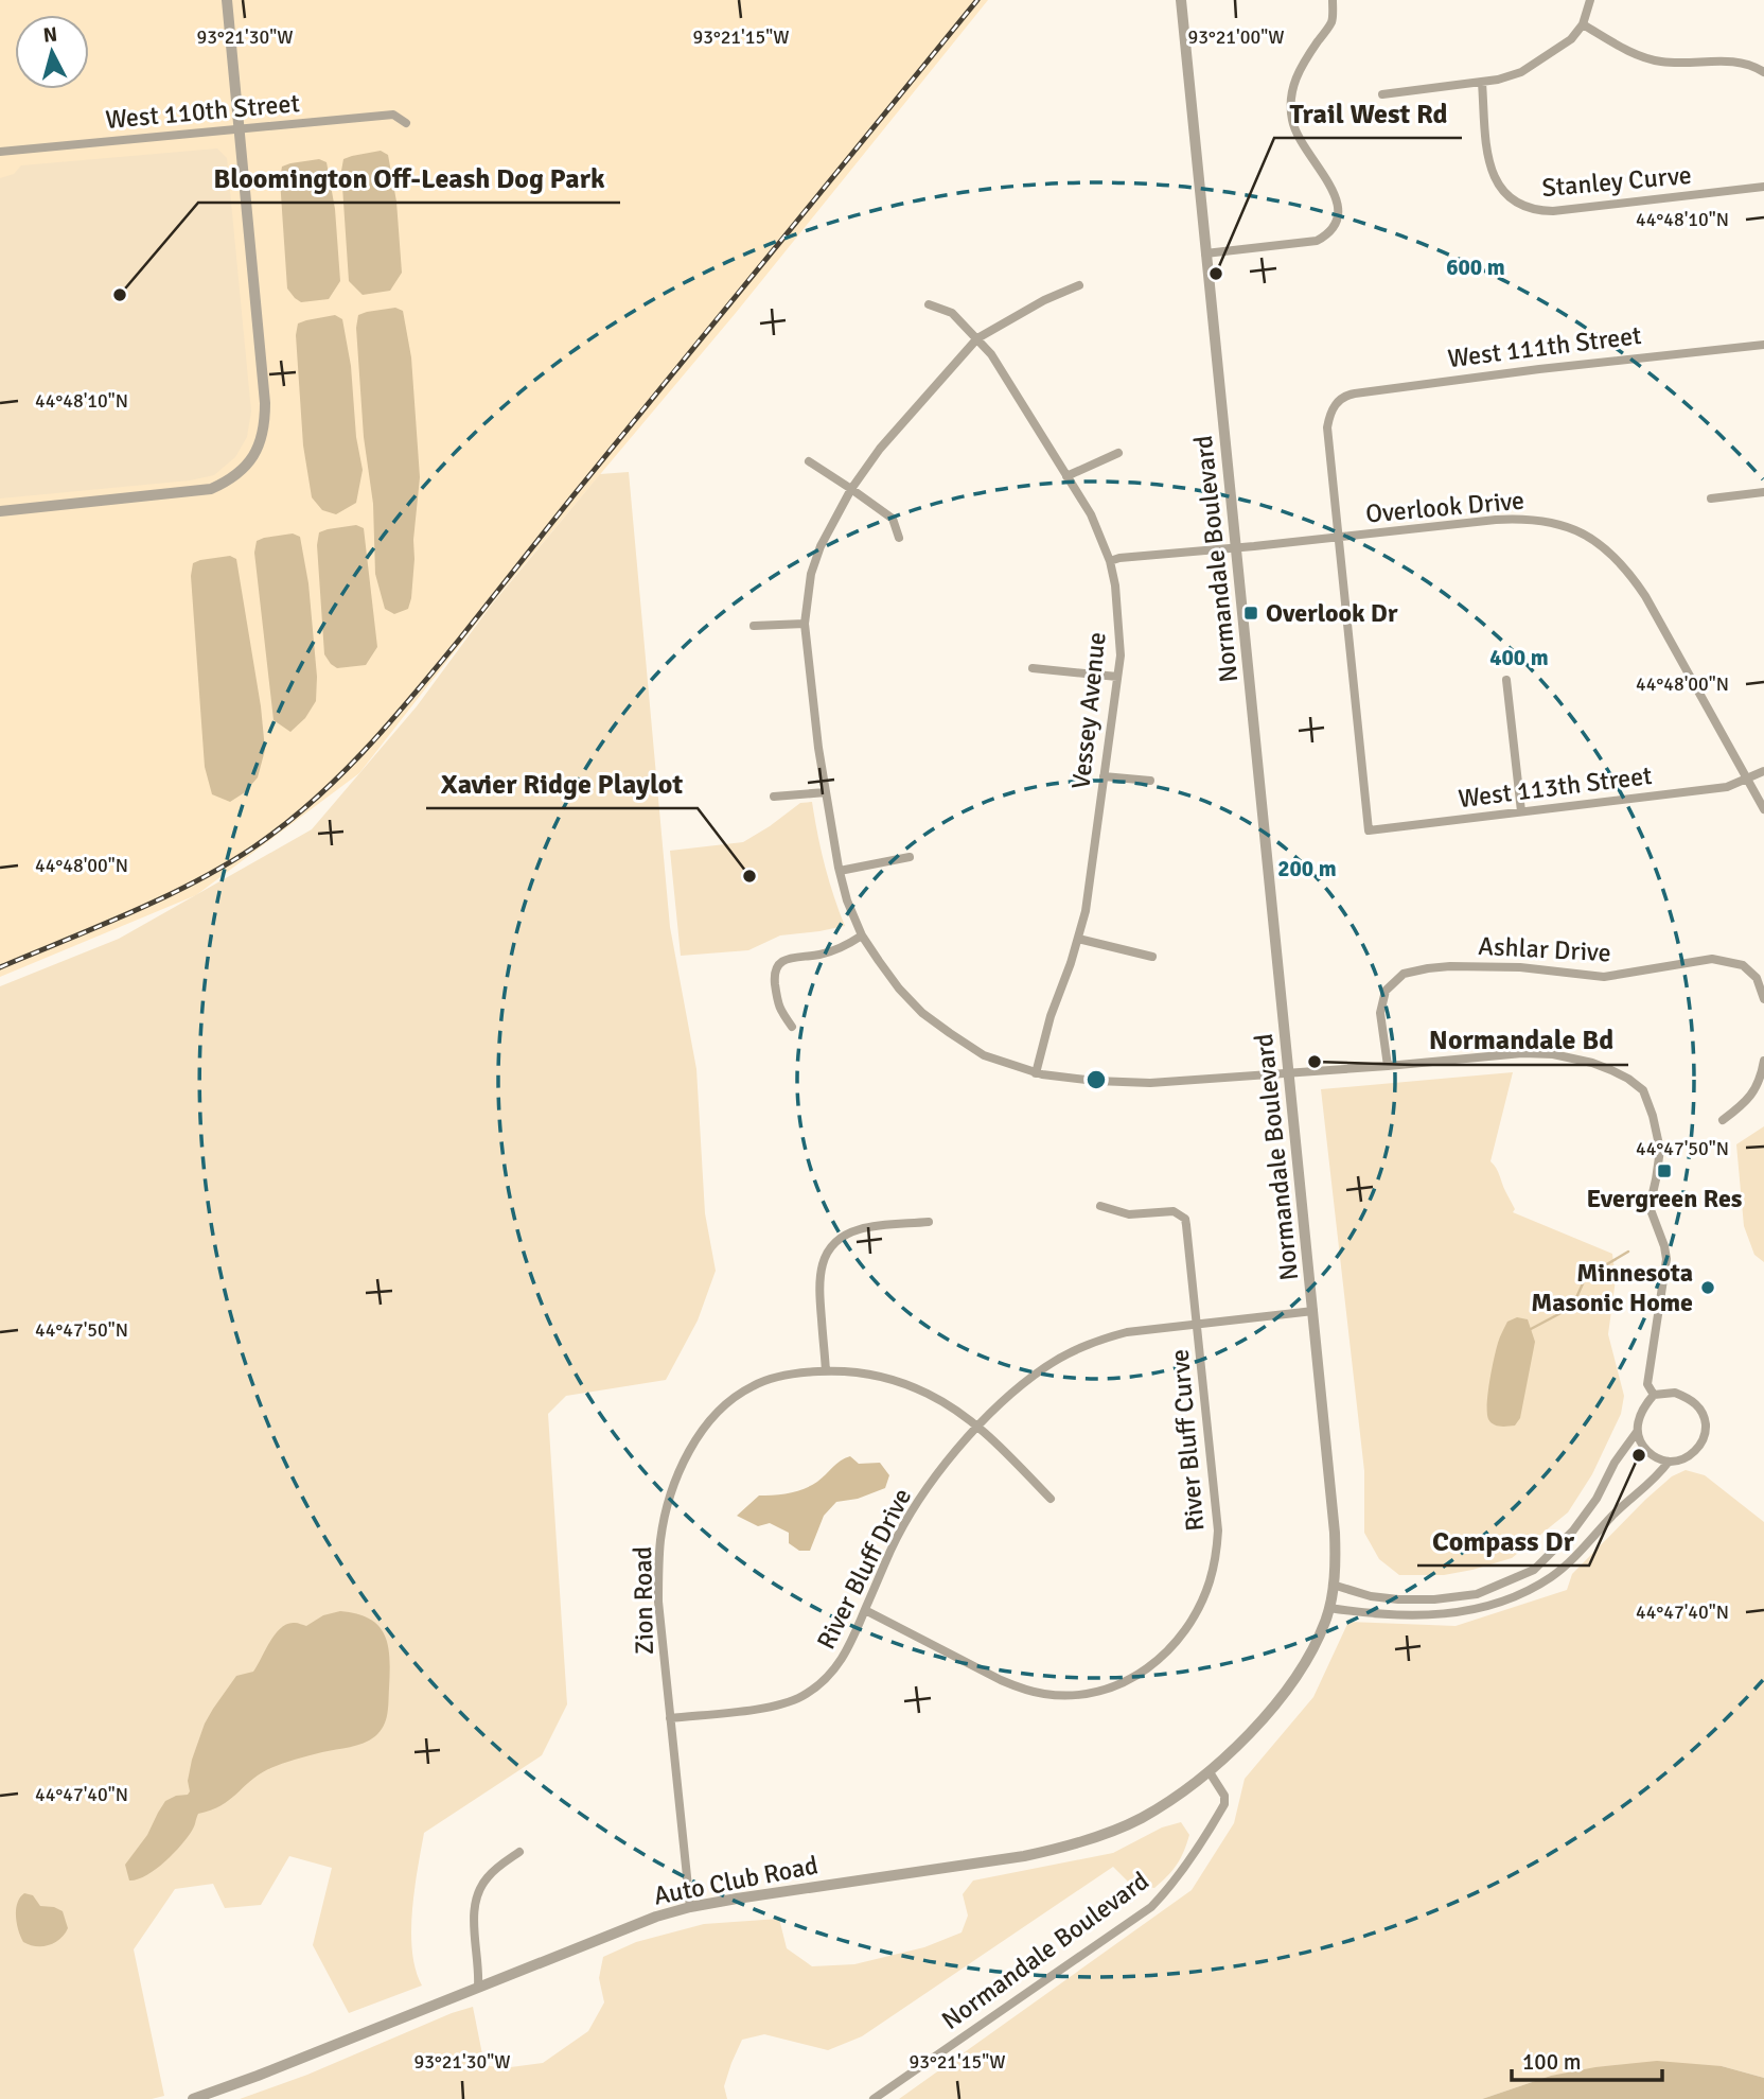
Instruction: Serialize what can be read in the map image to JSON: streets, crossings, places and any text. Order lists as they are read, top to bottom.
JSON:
{
  "streets": {
    "street": [
      "West 110th Street",
      "Stanley Curve",
      "West 111th Street",
      "Overlook Drive",
      "Normandale Boulevard",
      "Vessey Avenue",
      "West 113th Street",
      "Ashlar Drive",
      "River Bluff Curve",
      "River Bluff Drive",
      "Zion Road",
      "Auto Club Road"
    ]
  },
  "crossings": [
    ["West 111th Street", "Overlook Drive"],
    ["West 111th Street", "West 113th Street"],
    ["Overlook Drive", "Normandale Boulevard"],
    ["Overlook Drive", "Vessey Avenue"],
    ["Overlook Drive", "West 113th Street"],
    ["Normandale Boulevard", "River Bluff Drive"],
    ["Normandale Boulevard", "Auto Club Road"],
    ["River Bluff Curve", "River Bluff Drive"],
    ["River Bluff Drive", "Zion Road"],
    ["Zion Road", "Auto Club Road"]
  ],
  "places": {
    "other": [
      "Trail West Rd",
      "Bloomington Off-Leash Dog Park",
      "Xavier Ridge Playlot",
      "Normandale Bd",
      "Minnesota Masonic Home",
      "Compass Dr"
    ],
    "transit": ["Overlook Dr", "Evergreen Res"]
  },
  "scale_bar": "100 m",
  "north": "top",
  "coordinates": [
    "93°21'30\"W",
    "93°21'15\"W",
    "93°21'00\"W",
    "44°48'10\"N",
    "44°48'00\"N",
    "44°47'50\"N",
    "44°47'40\"N"
  ],
  "rings": ["600 m", "400 m", "200 m"]
}
